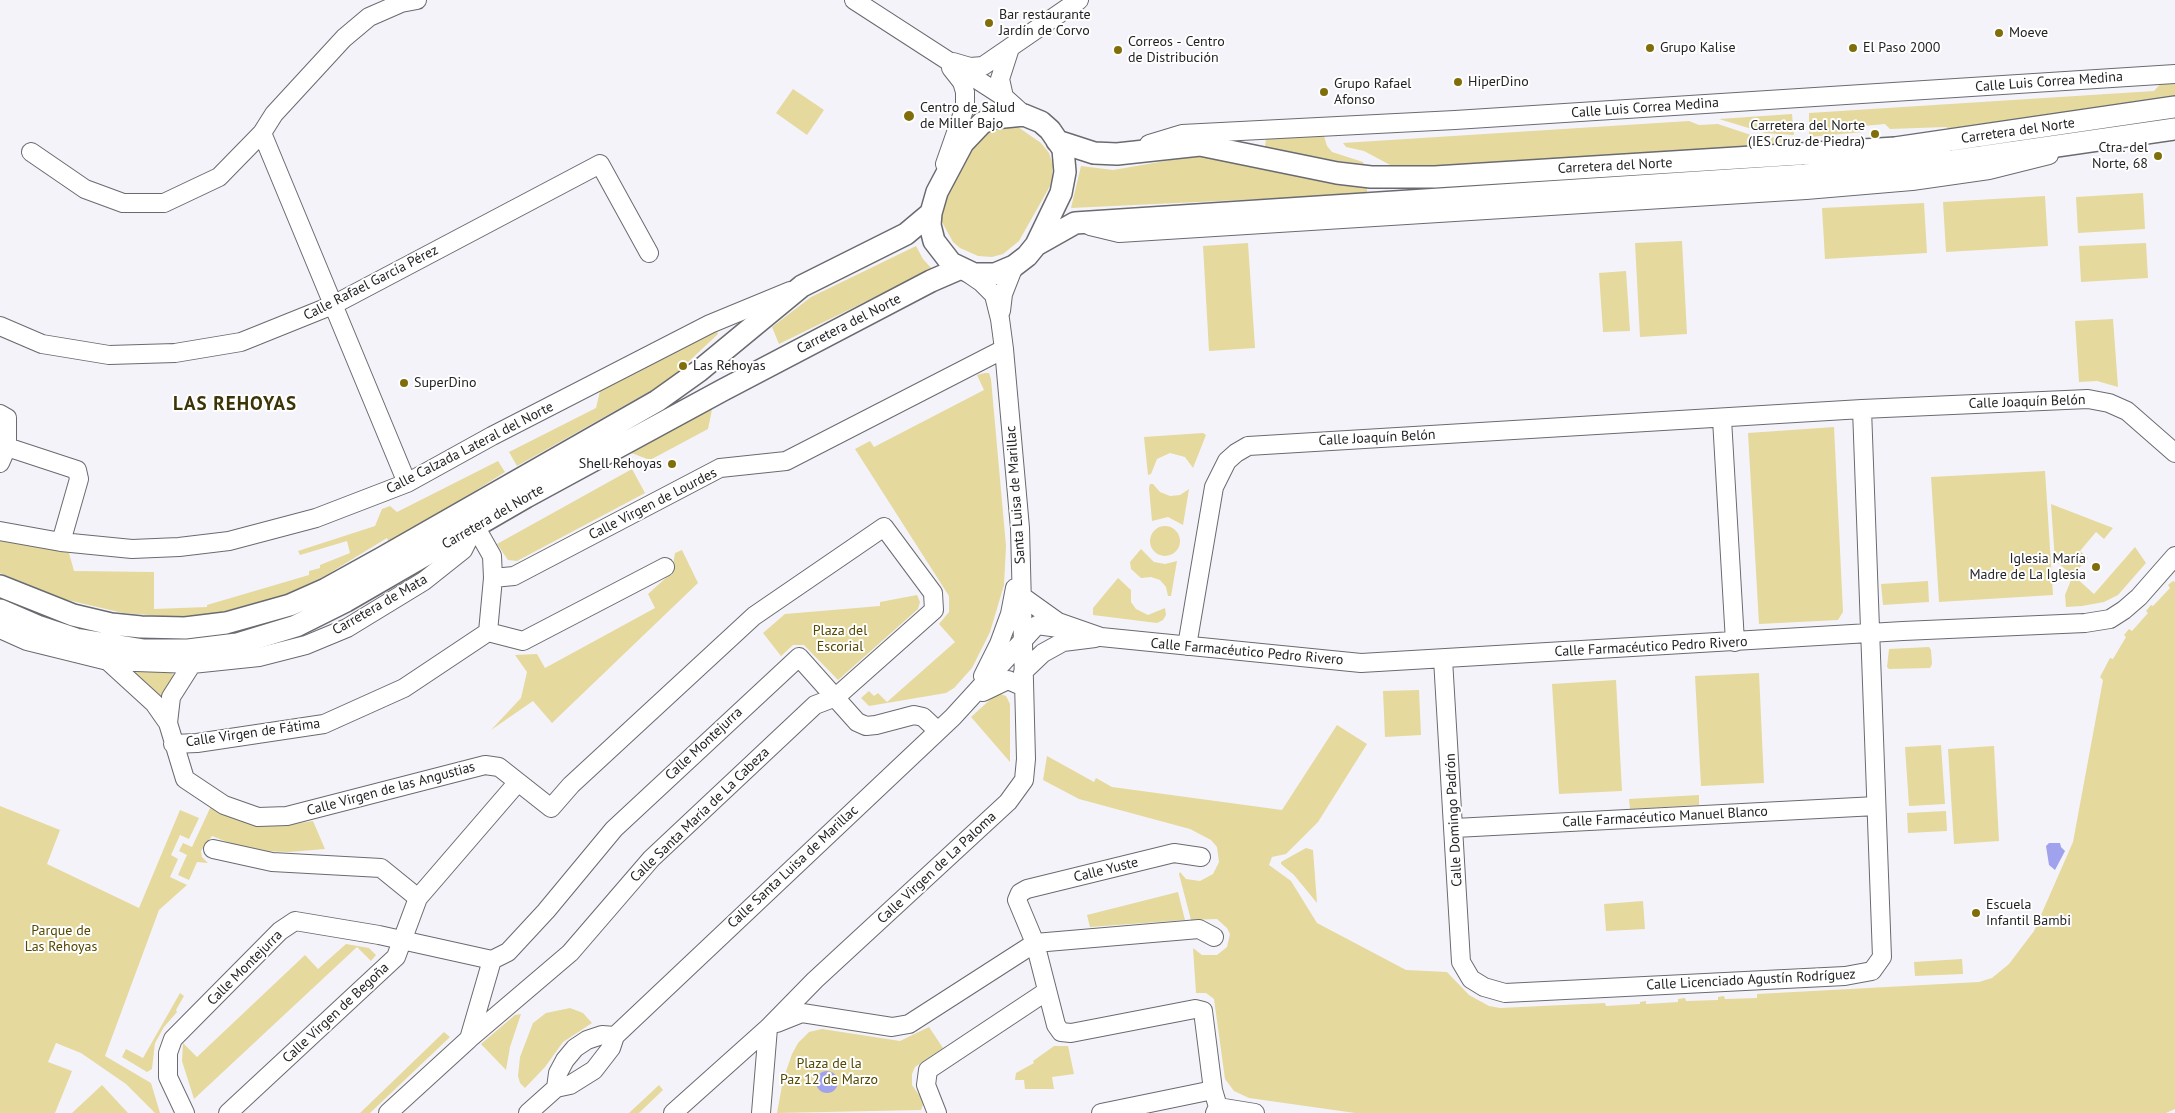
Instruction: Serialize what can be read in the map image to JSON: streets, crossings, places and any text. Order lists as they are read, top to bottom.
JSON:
{
  "streets": {
    "street": [
      "Calle Luis Correa Medina",
      "Carretera del Norte",
      "Calle Rafael García Pérez",
      "Calle Joaquín Belón",
      "Calle Calzada Lateral del Norte",
      "Santa Luisa de Marillac",
      "Calle Virgen de Lourdes",
      "Carretera de Mata",
      "Calle Farmacéutico Pedro Rivero",
      "Calle Virgen de Fátima",
      "Calle Montejurra",
      "Calle Virgen de las Angustias",
      "Calle Santa María de La Cabeza",
      "Calle Farmacéutico Manuel Blanco",
      "Calle Domingo Padrón",
      "Calle Santa Luisa de Marillac",
      "Calle Virgen de La Paloma",
      "Calle Yuste",
      "Calle Licenciado Agustín Rodríguez",
      "Calle Virgen de Begoña"
    ]
  },
  "crossings": [
    ["Calle Luis Correa Medina", "Carretera del Norte"],
    ["Carretera del Norte", "Calle Calzada Lateral del Norte"],
    ["Carretera del Norte", "Carretera de Mata"],
    ["Calle Joaquín Belón", "Calle Farmacéutico Pedro Rivero"],
    ["Santa Luisa de Marillac", "Calle Virgen de Lourdes"],
    ["Santa Luisa de Marillac", "Calle Farmacéutico Pedro Rivero"],
    ["Santa Luisa de Marillac", "Calle Santa Luisa de Marillac"],
    ["Santa Luisa de Marillac", "Calle Virgen de La Paloma"],
    ["Carretera de Mata", "Calle Virgen de las Angustias"],
    ["Calle Farmacéutico Pedro Rivero", "Calle Domingo Padrón"],
    ["Calle Farmacéutico Pedro Rivero", "Calle Santa Luisa de Marillac"],
    ["Calle Farmacéutico Pedro Rivero", "Calle Virgen de La Paloma"],
    ["Calle Farmacéutico Pedro Rivero", "Calle Licenciado Agustín Rodríguez"],
    ["Calle Virgen de Fátima", "Calle Virgen de las Angustias"],
    ["Calle Montejurra", "Calle Santa María de La Cabeza"],
    ["Calle Montejurra", "Calle Santa Luisa de Marillac"],
    ["Calle Montejurra", "Calle Virgen de Begoña"],
    ["Calle Virgen de las Angustias", "Calle Santa María de La Cabeza"],
    ["Calle Virgen de las Angustias", "Calle Virgen de Begoña"],
    ["Calle Farmacéutico Manuel Blanco", "Calle Domingo Padrón"],
    ["Calle Farmacéutico Manuel Blanco", "Calle Licenciado Agustín Rodríguez"],
    ["Calle Domingo Padrón", "Calle Licenciado Agustín Rodríguez"],
    ["Calle Santa Luisa de Marillac", "Calle Virgen de La Paloma"]
  ],
  "districts": ["LAS REHOYAS"],
  "parks": ["Plaza del Escorial", "Parque de Las Rehoyas", "Plaza de la Paz 12 de Marzo"],
  "places": [
    "Bar restaurante Jardín de Corvo",
    "Moeve",
    "Grupo Kalise",
    "El Paso 2000",
    "Correos - Centro de Distribución",
    "HiperDino",
    "Grupo Rafael Afonso",
    "Centro de Salud de Miller Bajo",
    "Carretera del Norte (IES Cruz de Piedra)",
    "Ctra. del Norte, 68",
    "Las Rehoyas",
    "SuperDino",
    "Shell Rehoyas",
    "Iglesia María Madre de La Iglesia",
    "Escuela Infantil Bambi"
  ]
}
